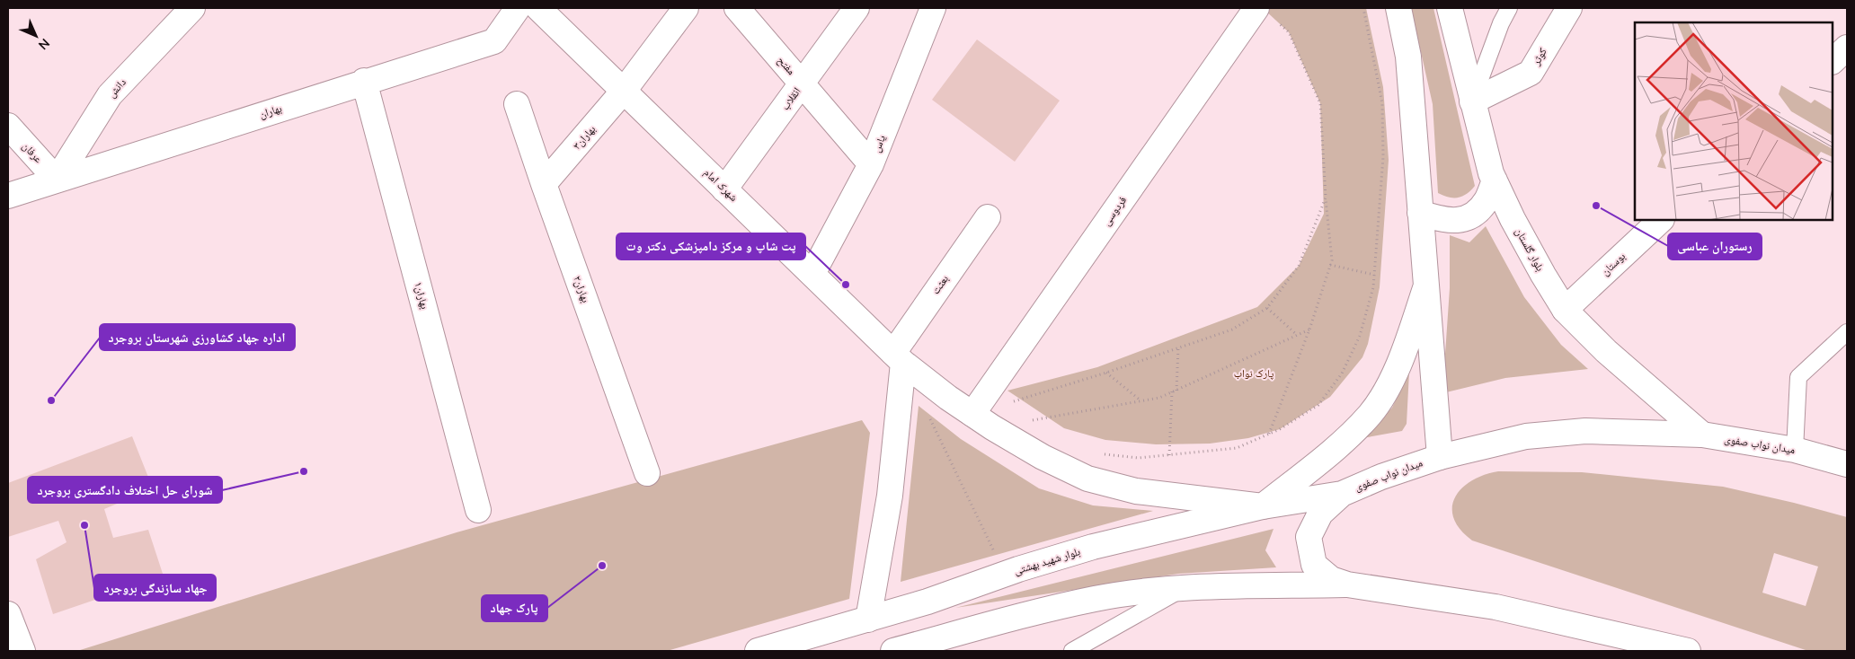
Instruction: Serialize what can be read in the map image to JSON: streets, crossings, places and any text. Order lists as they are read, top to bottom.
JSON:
{
  "streets": {
    "street": [
      "کوثر",
      "مفتح",
      "دانش",
      "انقلاب",
      "بهاران",
      "بهاران۳",
      "یاس",
      "عرفان",
      "شهرک امام",
      "فردوسی",
      "بلوار گلستان",
      "بوستان",
      "بعثت",
      "بهاران۲",
      "بهاران۱",
      "میدان نواب صفوی",
      "بلوار شهید بهشتی"
    ]
  },
  "crossings": [
    ["کوثر", "بلوار گلستان"],
    ["مفتح", "انقلاب"],
    ["مفتح", "یاس"],
    ["دانش", "بهاران"],
    ["دانش", "عرفان"],
    ["انقلاب", "شهرک امام"],
    ["بهاران", "عرفان"],
    ["بهاران", "بهاران۱"],
    ["بهاران۳", "شهرک امام"],
    ["بهاران۳", "بهاران۲"],
    ["یاس", "شهرک امام"],
    ["شهرک امام", "فردوسی"],
    ["شهرک امام", "بعثت"],
    ["شهرک امام", "بلوار شهید بهشتی"],
    ["بلوار گلستان", "بوستان"],
    ["بلوار گلستان", "میدان نواب صفوی"],
    ["میدان نواب صفوی", "بلوار شهید بهشتی"]
  ],
  "parks": ["پارک نواب"],
  "places": [
    "رستوران عباسی",
    "پت شاپ و مرکز دامپزشکی دکتر وت",
    "اداره جهاد کشاورزی شهرستان بروجرد",
    "شورای حل اختلاف دادگستری بروجرد",
    "جهاد سازندگی بروجرد",
    "پارک جهاد"
  ],
  "north": "bottom right"
}
